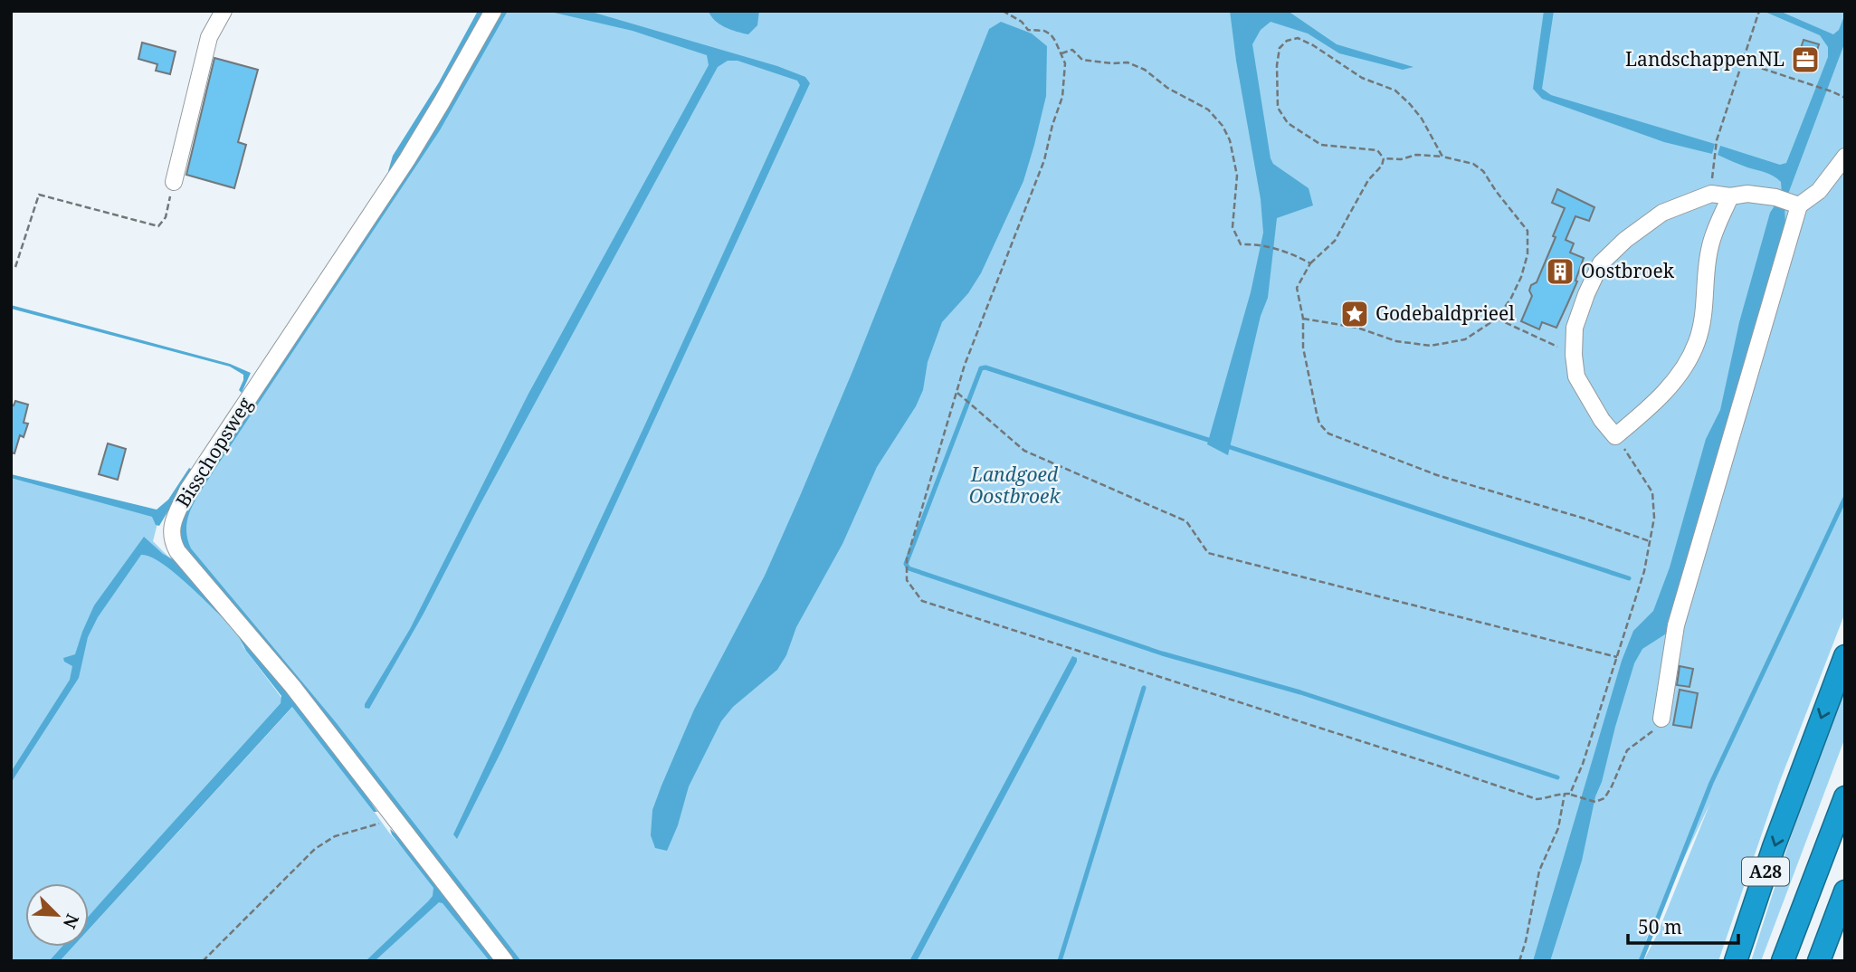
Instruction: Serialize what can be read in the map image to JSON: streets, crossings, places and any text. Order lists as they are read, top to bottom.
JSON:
{
  "streets": {
    "highway": ["A28"],
    "street": ["Bisschopsweg"]
  },
  "parks": ["Landgoed Oostbroek"],
  "places": {
    "office": ["LandschappenNL"],
    "building": ["Oostbroek"],
    "place": ["Godebaldprieel"]
  },
  "scale_bar": "50 m",
  "north": "bottom right"
}
